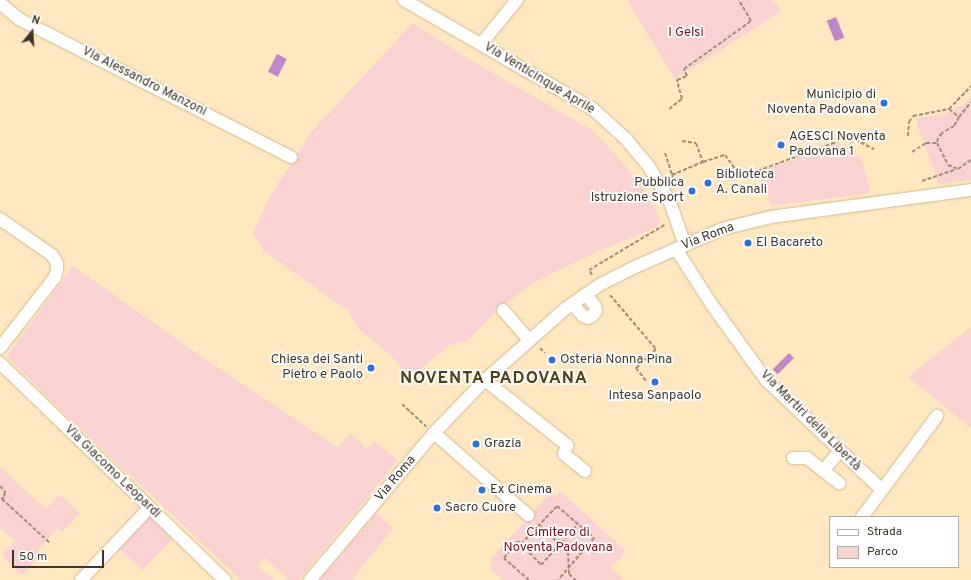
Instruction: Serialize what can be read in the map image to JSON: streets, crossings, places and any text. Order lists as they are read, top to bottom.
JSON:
{
  "streets": {
    "street": [
      "Via Venticinque Aprile",
      "Via Alessandro Manzoni",
      "Via Roma",
      "Via Martiri della Libertà",
      "Via Giacomo Leopardi"
    ]
  },
  "crossings": [
    ["Via Venticinque Aprile", "Via Roma"],
    ["Via Venticinque Aprile", "Via Martiri della Libertà"],
    ["Via Roma", "Via Martiri della Libertà"]
  ],
  "districts": ["NOVENTA PADOVANA"],
  "parks": ["I Gelsi", "Cimitero di Noventa Padovana"],
  "places": [
    "Municipio di Noventa Padovana",
    "AGESCI Noventa Padovana 1",
    "Biblioteca A. Canali",
    "Pubblica Istruzione Sport",
    "El Bacareto",
    "Osteria Nonna Pina",
    "Chiesa dei Santi Pietro e Paolo",
    "Intesa Sanpaolo",
    "Grazia",
    "Ex Cinema",
    "Sacro Cuore"
  ],
  "legend": ["Strada", "Parco"],
  "scale_bar": "50 m",
  "north": "top"
}
